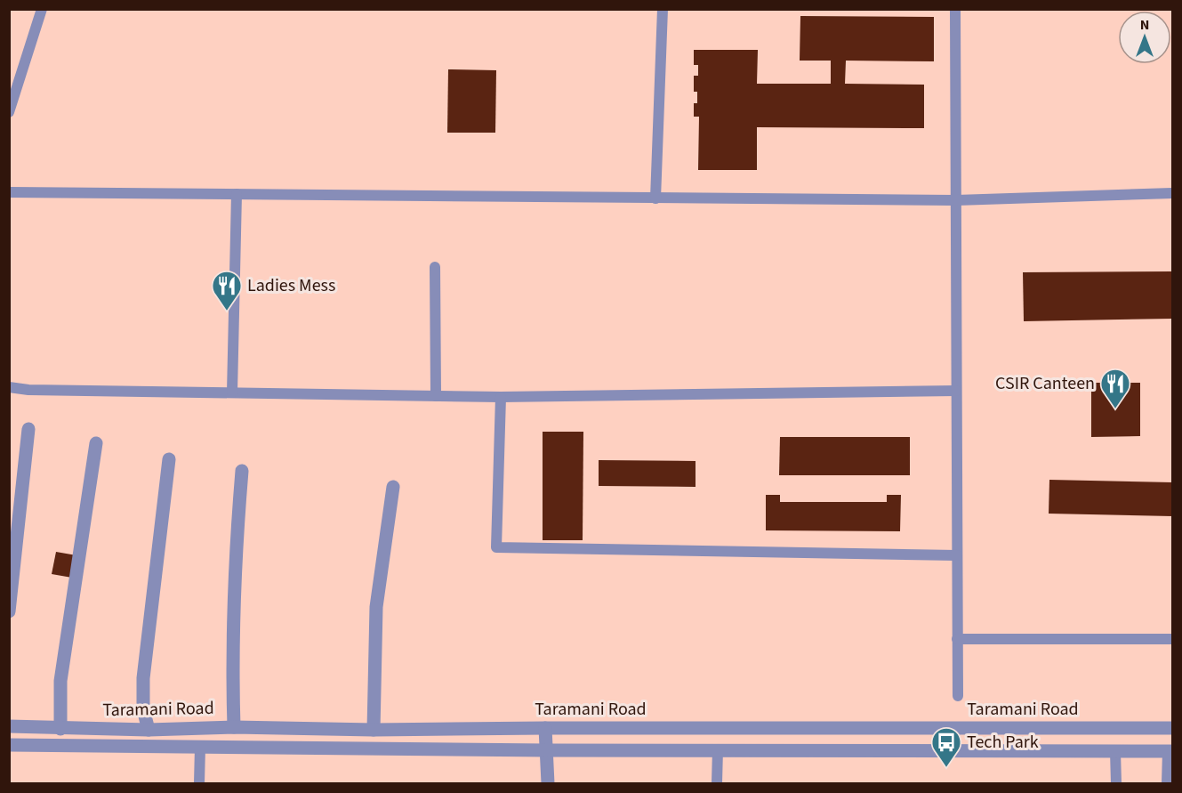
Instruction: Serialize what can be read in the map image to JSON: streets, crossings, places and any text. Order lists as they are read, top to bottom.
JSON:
{
  "streets": {
    "street": ["Taramani Road"]
  },
  "places": {
    "restaurant": ["Ladies Mess", "CSIR Canteen"],
    "bus stop": ["Tech Park"]
  },
  "north": "top"
}
